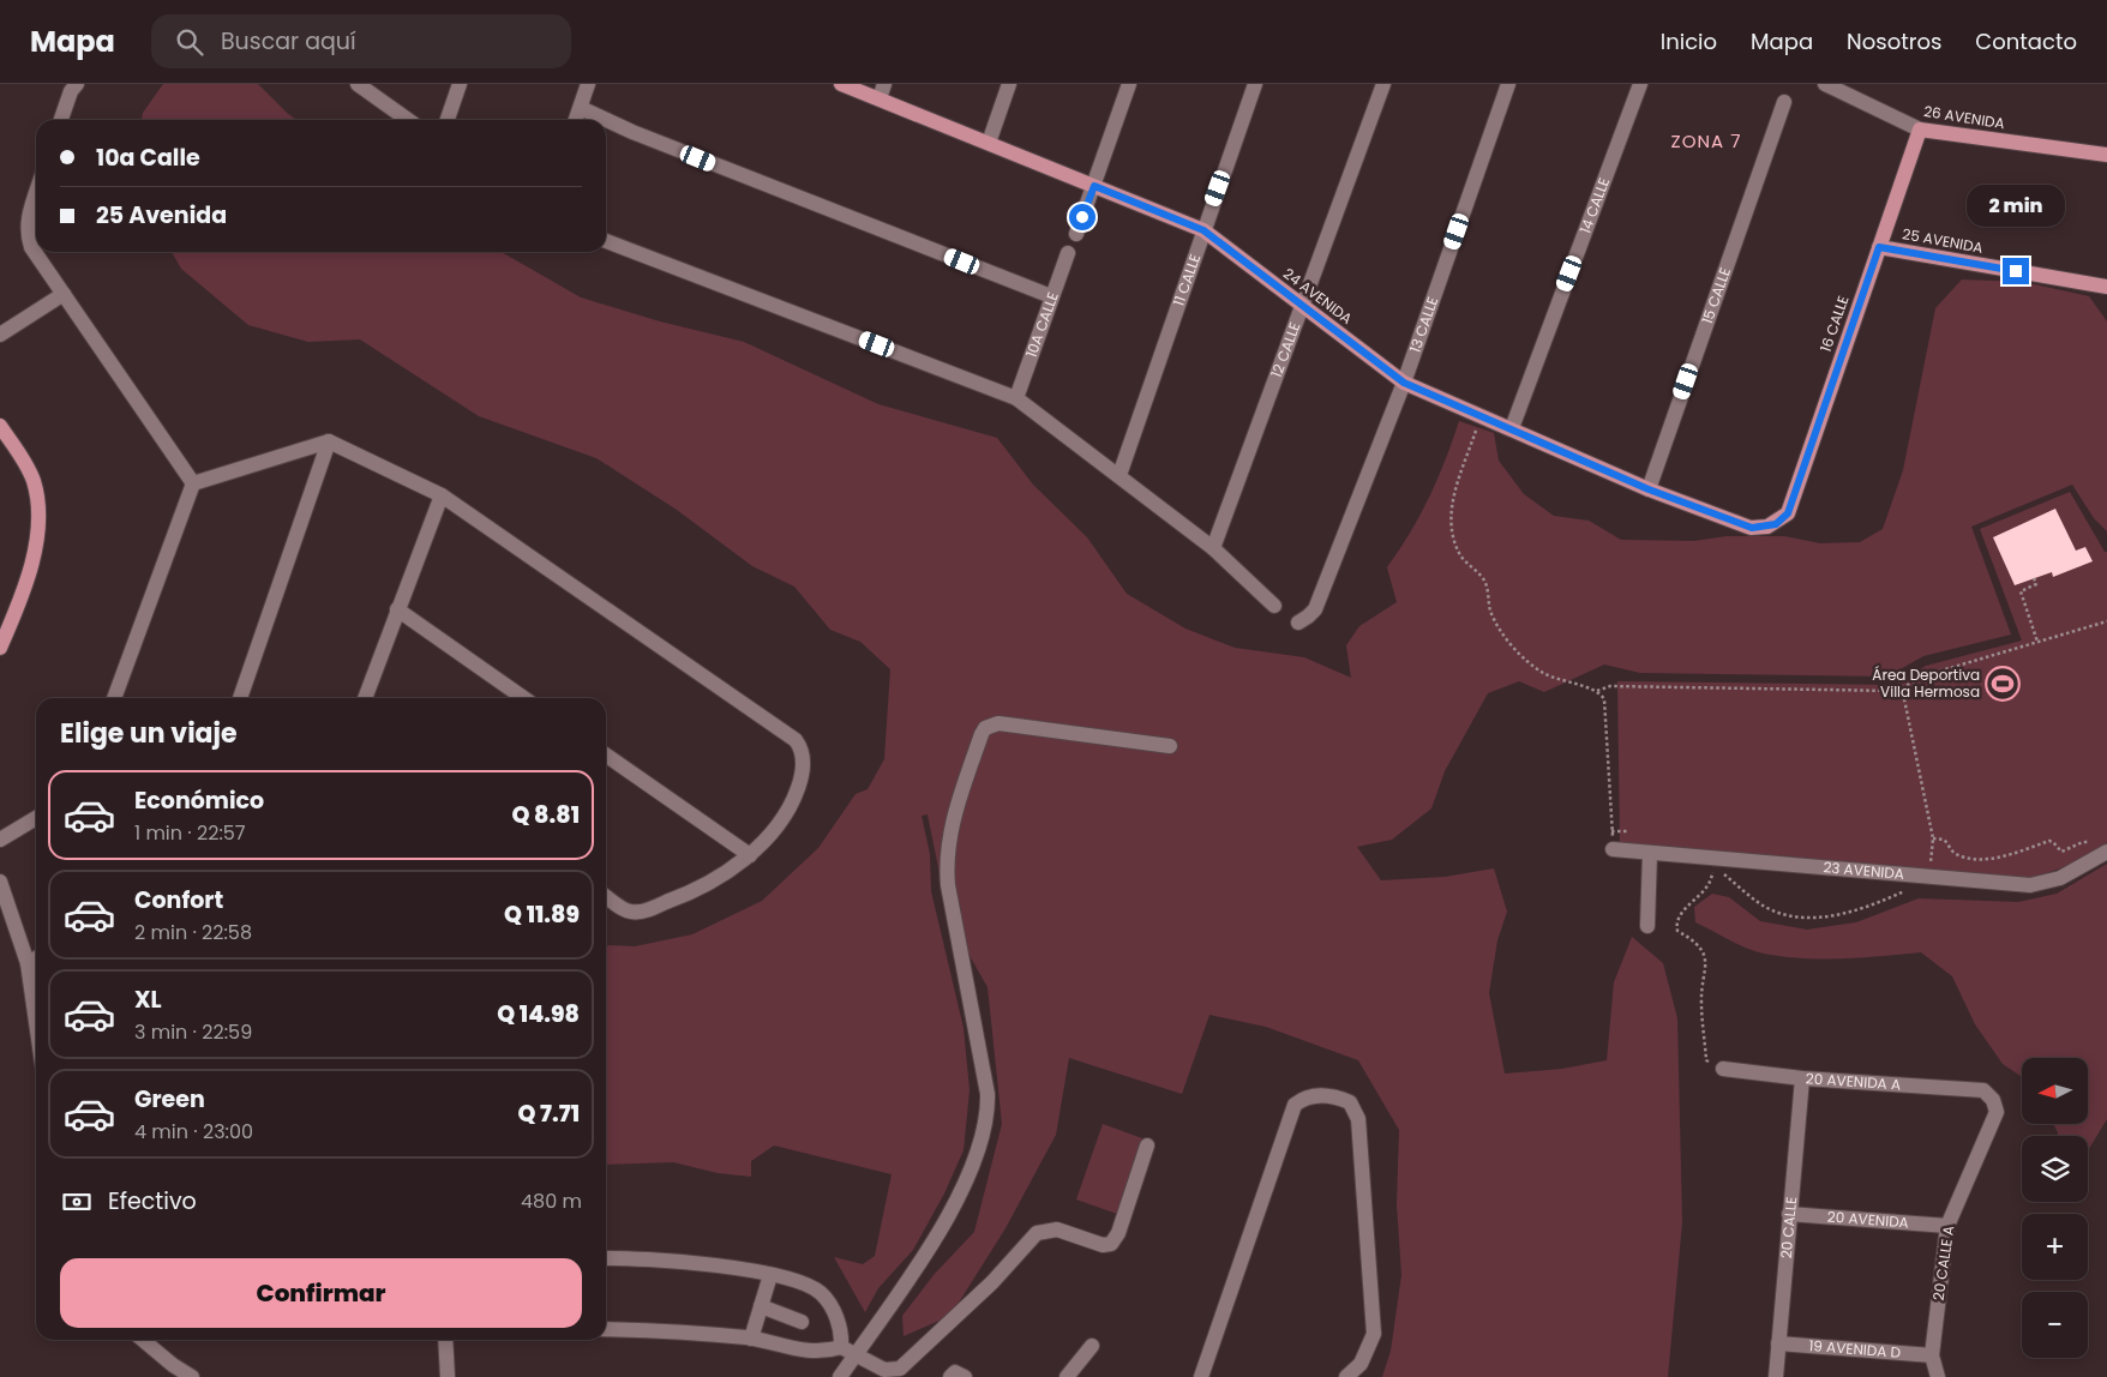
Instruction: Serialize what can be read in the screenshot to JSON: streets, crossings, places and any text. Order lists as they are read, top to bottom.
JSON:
{
  "streets": {
    "main road": [
      "26 AVENIDA",
      "25 AVENIDA",
      "24 AVENIDA",
      "16 CALLE"
    ],
    "street": [
      "14 CALLE",
      "11 CALLE",
      "15 CALLE",
      "13 CALLE",
      "10A CALLE",
      "12 CALLE",
      "23 AVENIDA",
      "20 AVENIDA A",
      "20 AVENIDA",
      "20 CALLE",
      "20 CALLE A",
      "19 AVENIDA D"
    ]
  },
  "crossings": [
    ["26 AVENIDA", "16 CALLE"],
    ["14 CALLE", "24 AVENIDA"],
    ["25 AVENIDA", "16 CALLE"],
    ["11 CALLE", "24 AVENIDA"],
    ["24 AVENIDA", "15 CALLE"],
    ["24 AVENIDA", "13 CALLE"],
    ["24 AVENIDA", "16 CALLE"],
    ["24 AVENIDA", "12 CALLE"],
    ["20 AVENIDA A", "20 CALLE"],
    ["20 AVENIDA A", "20 CALLE A"],
    ["20 AVENIDA", "20 CALLE"],
    ["20 AVENIDA", "20 CALLE A"],
    ["20 CALLE", "19 AVENIDA D"],
    ["20 CALLE A", "19 AVENIDA D"]
  ],
  "districts": ["ZONA 7"],
  "places": {
    "sports": ["Área Deportiva Villa Hermosa"]
  },
  "north": "left",
  "page": {
    "header": "Mapa",
    "search": "Buscar aquí",
    "nav": [
      "Inicio",
      "Mapa",
      "Nosotros",
      "Contacto"
    ],
    "banner": ["10a Calle", "25 Avenida"],
    "bubble": "2 min",
    "heading": "Elige un viaje",
    "list": [
      {
        "name": "Económico",
        "note": "1 min · 22:57",
        "value": "Q 8.81"
      },
      {
        "name": "Confort",
        "note": "2 min · 22:58",
        "value": "Q 11.89"
      },
      {
        "name": "XL",
        "note": "3 min · 22:59",
        "value": "Q 14.98"
      },
      {
        "name": "Green",
        "note": "4 min · 23:00",
        "value": "Q 7.71"
      }
    ],
    "map_buttons": ["+", "−"],
    "pay": ["Efectivo", "480 m"],
    "buttons": "Confirmar"
  }
}
